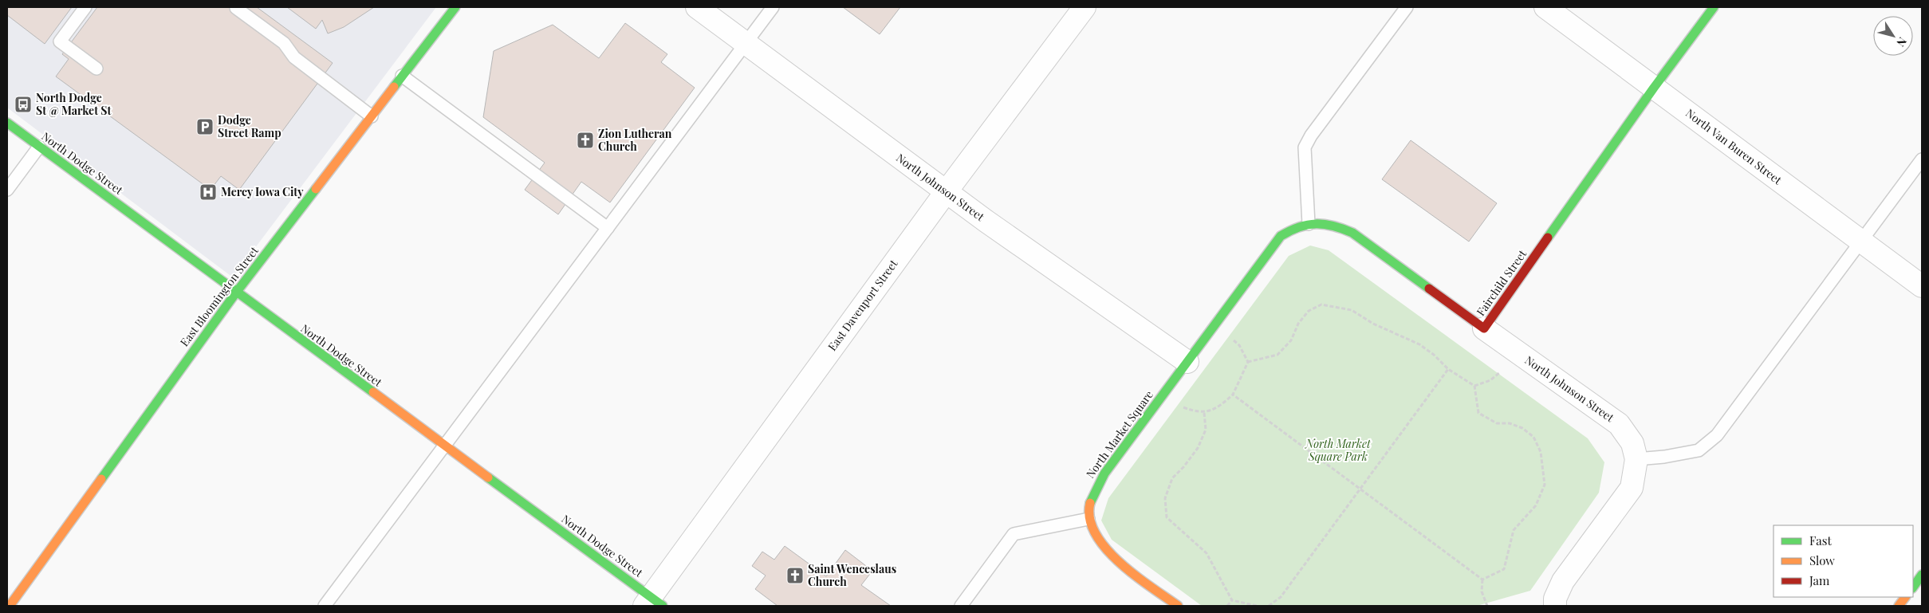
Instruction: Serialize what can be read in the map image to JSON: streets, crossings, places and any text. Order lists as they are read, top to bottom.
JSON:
{
  "streets": {
    "street": [
      "North Van Buren Street",
      "North Dodge Street",
      "North Johnson Street",
      "Fairchild Street",
      "East Bloomington Street",
      "East Davenport Street",
      "North Market Square"
    ]
  },
  "crossings": [
    ["North Van Buren Street", "Fairchild Street"],
    ["North Dodge Street", "East Bloomington Street"],
    ["North Dodge Street", "East Davenport Street"],
    ["North Johnson Street", "Fairchild Street"],
    ["North Johnson Street", "East Davenport Street"],
    ["North Johnson Street", "North Market Square"],
    ["Fairchild Street", "North Market Square"]
  ],
  "parks": ["North Market Square Park"],
  "places": {
    "bus stop": ["North Dodge St @ Market St"],
    "parking": ["Dodge Street Ramp"],
    "church": ["Zion Lutheran Church", "Saint Wenceslaus Church"],
    "hospital": ["Mercy Iowa City"]
  },
  "legend": ["Fast", "Slow", "Jam"],
  "north": "bottom right"
}
